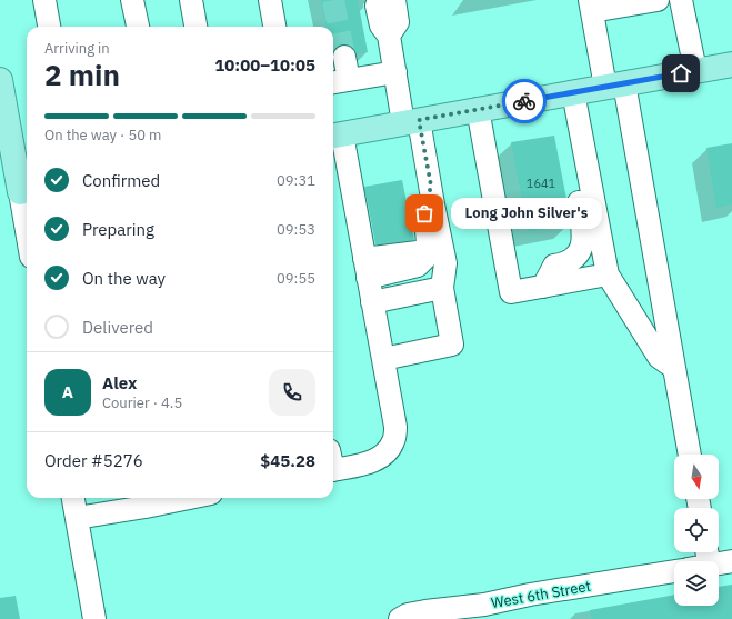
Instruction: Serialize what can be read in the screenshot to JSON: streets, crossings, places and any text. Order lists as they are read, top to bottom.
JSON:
{
  "streets": {
    "street": ["West 6th Street"]
  },
  "places": ["Long John Silver's"],
  "house_numbers": ["1641"],
  "north": "bottom",
  "page": {
    "heading": ["2 min", "Arriving in", "10:00–10:05"],
    "panel": [
      "Alex",
      "Courier · 4.5",
      "Order #5276",
      "$45.28"
    ],
    "bar": "On the way · 50 m",
    "list": [
      ["Confirmed", "09:31"],
      ["Preparing", "09:53"],
      ["On the way", "09:55"],
      "Delivered"
    ],
    "bubble": "Long John Silver's",
    "round": "A"
  }
}
